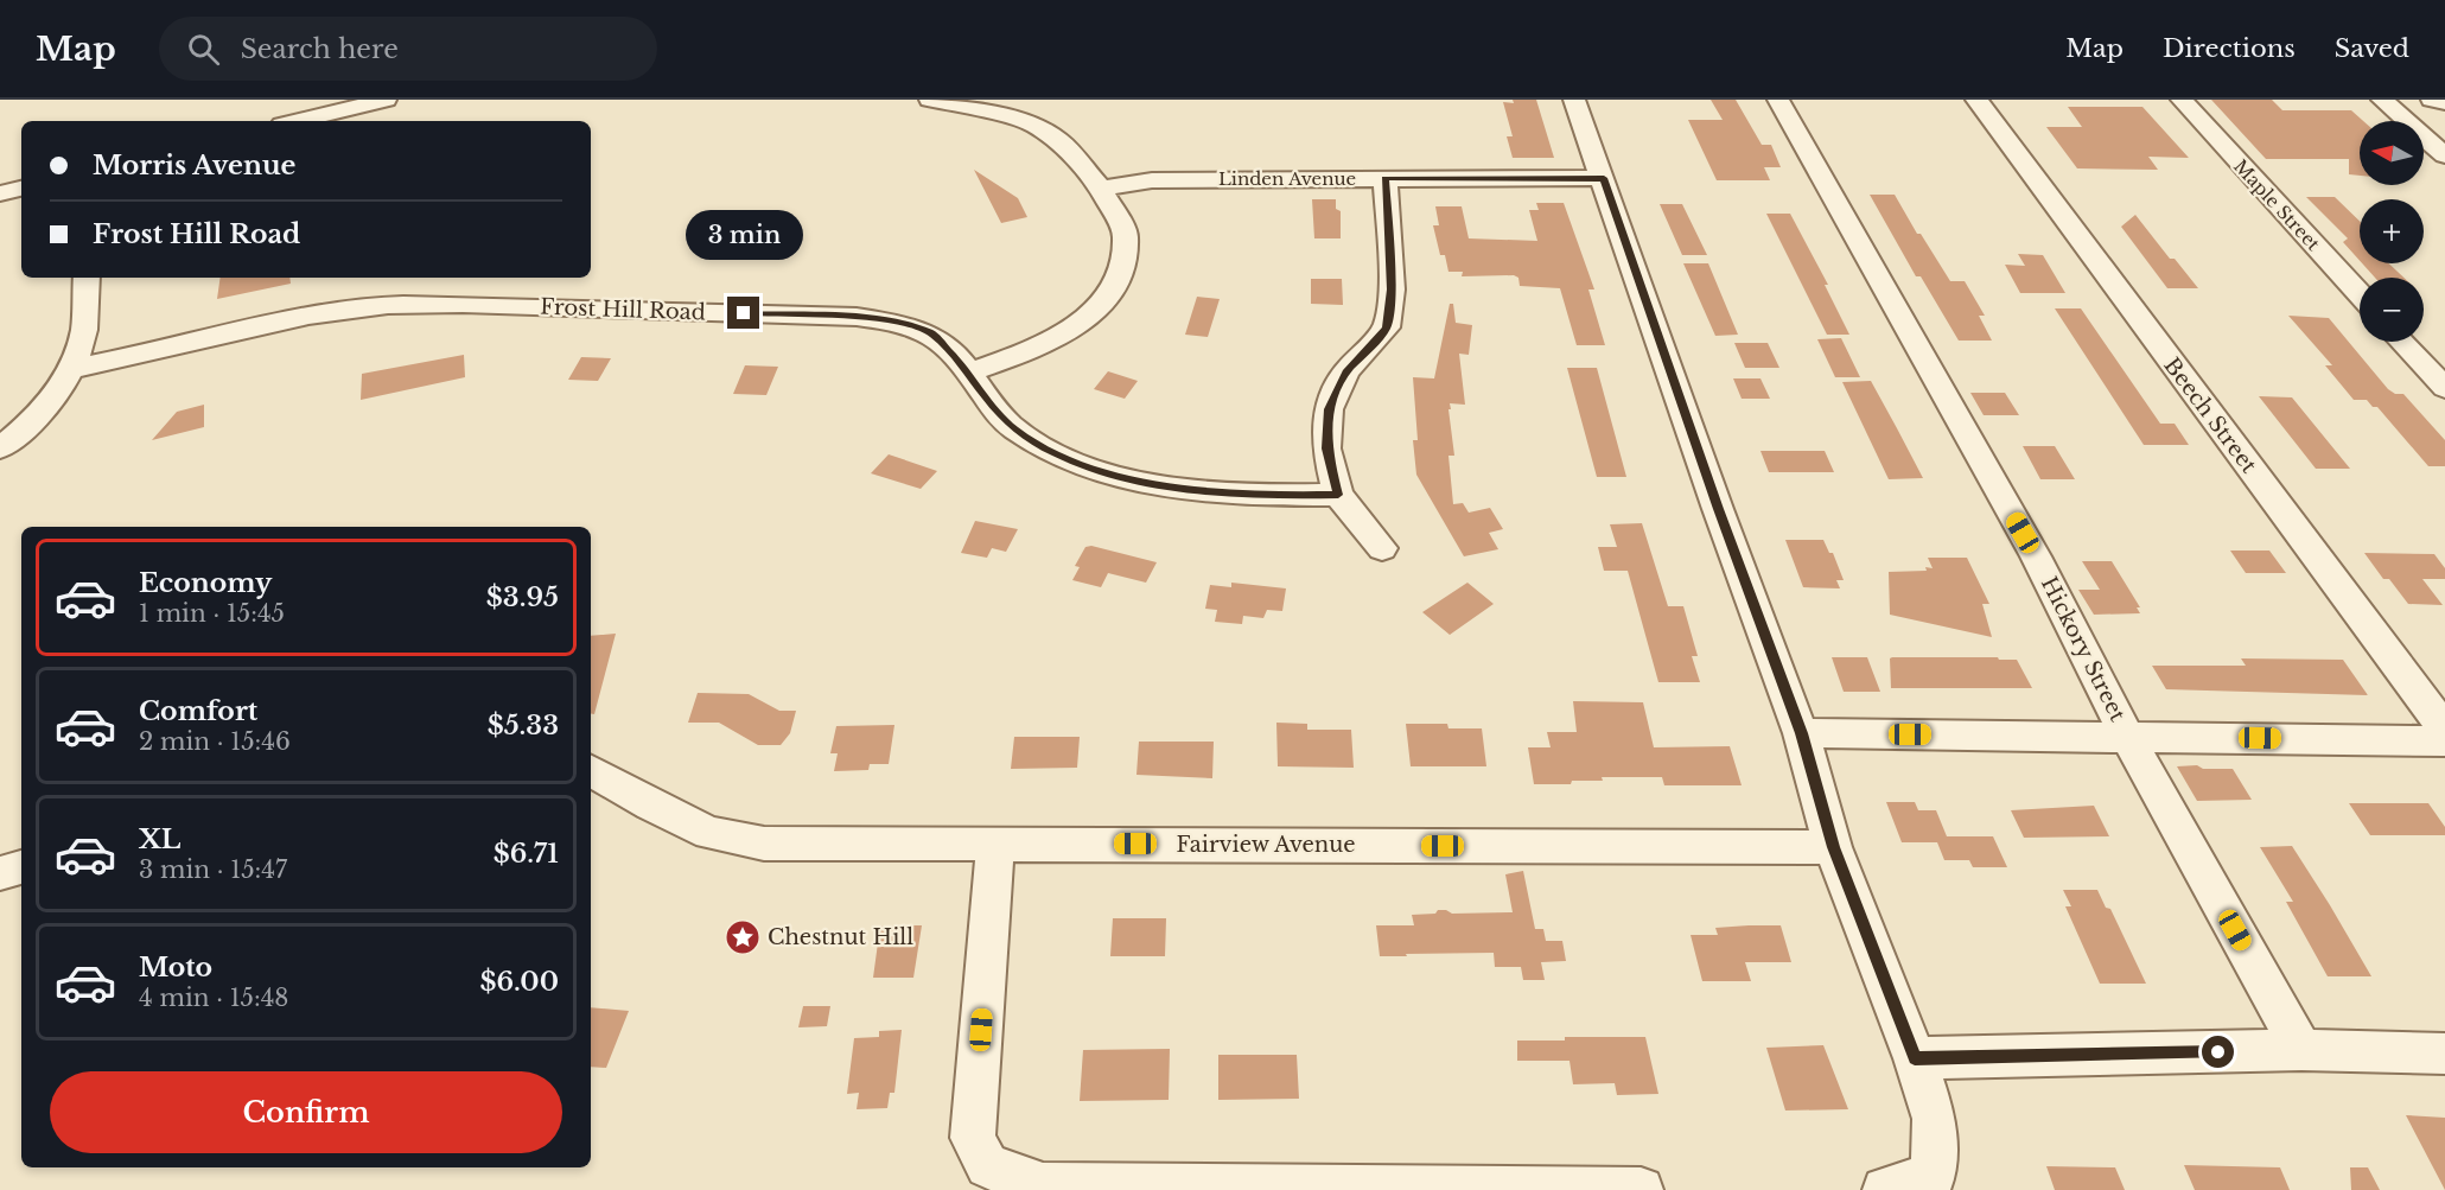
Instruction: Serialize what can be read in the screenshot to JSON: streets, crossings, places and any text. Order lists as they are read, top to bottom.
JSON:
{
  "streets": {
    "street": [
      "Linden Avenue",
      "Maple Street",
      "Frost Hill Road",
      "Beech Street",
      "Hickory Street",
      "Fairview Avenue"
    ]
  },
  "places": {
    "place": ["Chestnut Hill"]
  },
  "north": "left",
  "page": {
    "header": "Map",
    "search": "Search here",
    "nav": ["Map", "Directions", "Saved"],
    "map_buttons": ["+", "−"],
    "banner": ["Morris Avenue", "Frost Hill Road"],
    "bubble": "3 min",
    "list": [
      {
        "name": "Economy",
        "note": "1 min · 15:45",
        "value": "$3.95"
      },
      {
        "name": "Comfort",
        "note": "2 min · 15:46",
        "value": "$5.33"
      },
      {
        "name": "XL",
        "note": "3 min · 15:47",
        "value": "$6.71"
      },
      {
        "name": "Moto",
        "note": "4 min · 15:48",
        "value": "$6.00"
      }
    ],
    "buttons": "Confirm"
  }
}
